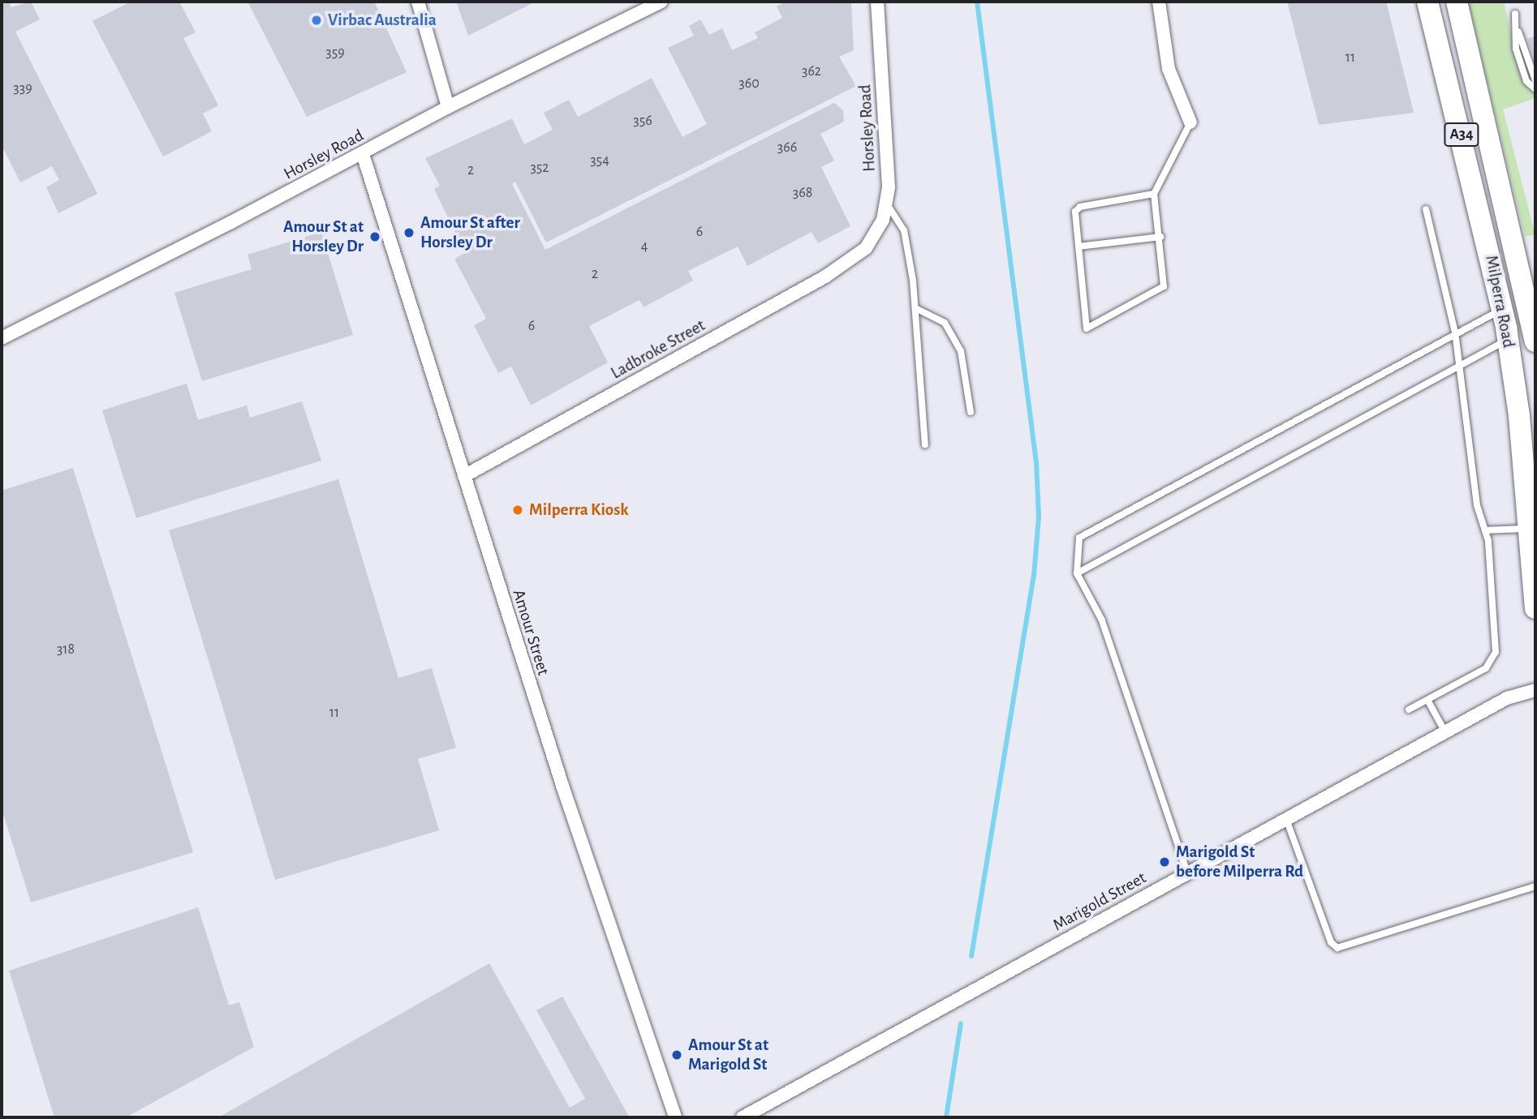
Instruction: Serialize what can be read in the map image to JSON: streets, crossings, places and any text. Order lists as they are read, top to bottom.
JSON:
{
  "streets": {
    "highway": ["A34", "Milperra Road"],
    "street": [
      "Horsley Road",
      "Ladbroke Street",
      "Amour Street",
      "Marigold Street"
    ]
  },
  "crossings": [
    ["Horsley Road", "Ladbroke Street"],
    ["Horsley Road", "Amour Street"],
    ["Ladbroke Street", "Amour Street"]
  ],
  "places": [
    "Virbac Australia",
    "Amour St after Horsley Dr",
    "Amour St at Horsley Dr",
    "Milperra Kiosk",
    "Marigold St before Milperra Rd",
    "Amour St at Marigold St"
  ],
  "house_numbers": [
    "359",
    "11",
    "362",
    "360",
    "339",
    "356",
    "366",
    "354",
    "352",
    "2",
    "368",
    "6",
    "4",
    "2",
    "6",
    "318",
    "11"
  ]
}
